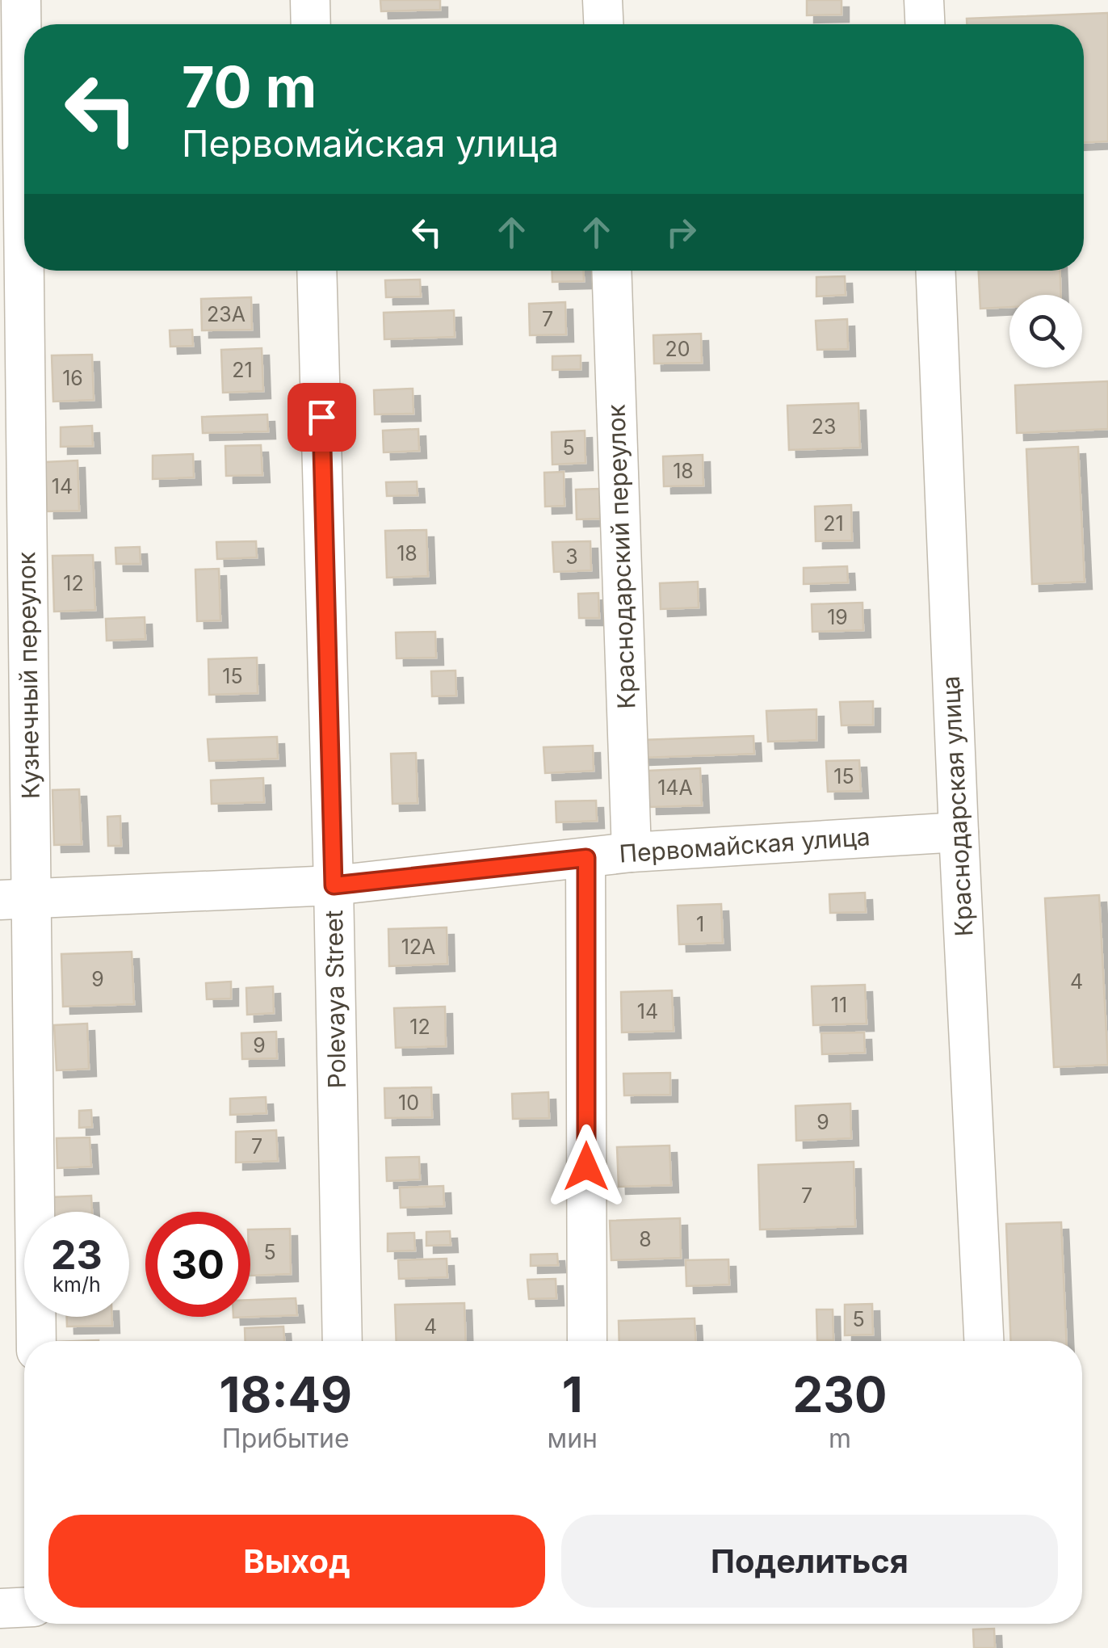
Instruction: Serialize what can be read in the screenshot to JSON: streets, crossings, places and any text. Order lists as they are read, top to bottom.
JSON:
{
  "streets": {
    "street": [
      "Краснодарский переулок",
      "Кузнечный переулок",
      "Краснодарская улица",
      "Первомайская улица",
      "Polevaya Street"
    ]
  },
  "crossings": [
    ["Краснодарский переулок", "Первомайская улица"],
    ["Кузнечный переулок", "Первомайская улица"],
    ["Краснодарская улица", "Первомайская улица"],
    ["Первомайская улица", "Polevaya Street"]
  ],
  "house_numbers": [
    "23А",
    "7",
    "20",
    "21",
    "16",
    "23",
    "5",
    "18",
    "14",
    "21",
    "18",
    "3",
    "12",
    "19",
    "15",
    "15",
    "14А",
    "1",
    "12А",
    "9",
    "4",
    "11",
    "14",
    "12",
    "9",
    "10",
    "9",
    "7",
    "7",
    "8",
    "5",
    "5",
    "4"
  ],
  "page": {
    "turn": ["70 m", "Первомайская улица"],
    "speed": "23 km/h",
    "limit": "30",
    "eta": [
      "18:49",
      "Прибытие",
      "1",
      "мин",
      "230",
      "m"
    ],
    "buttons": ["Выход", "Поделиться"]
  }
}
